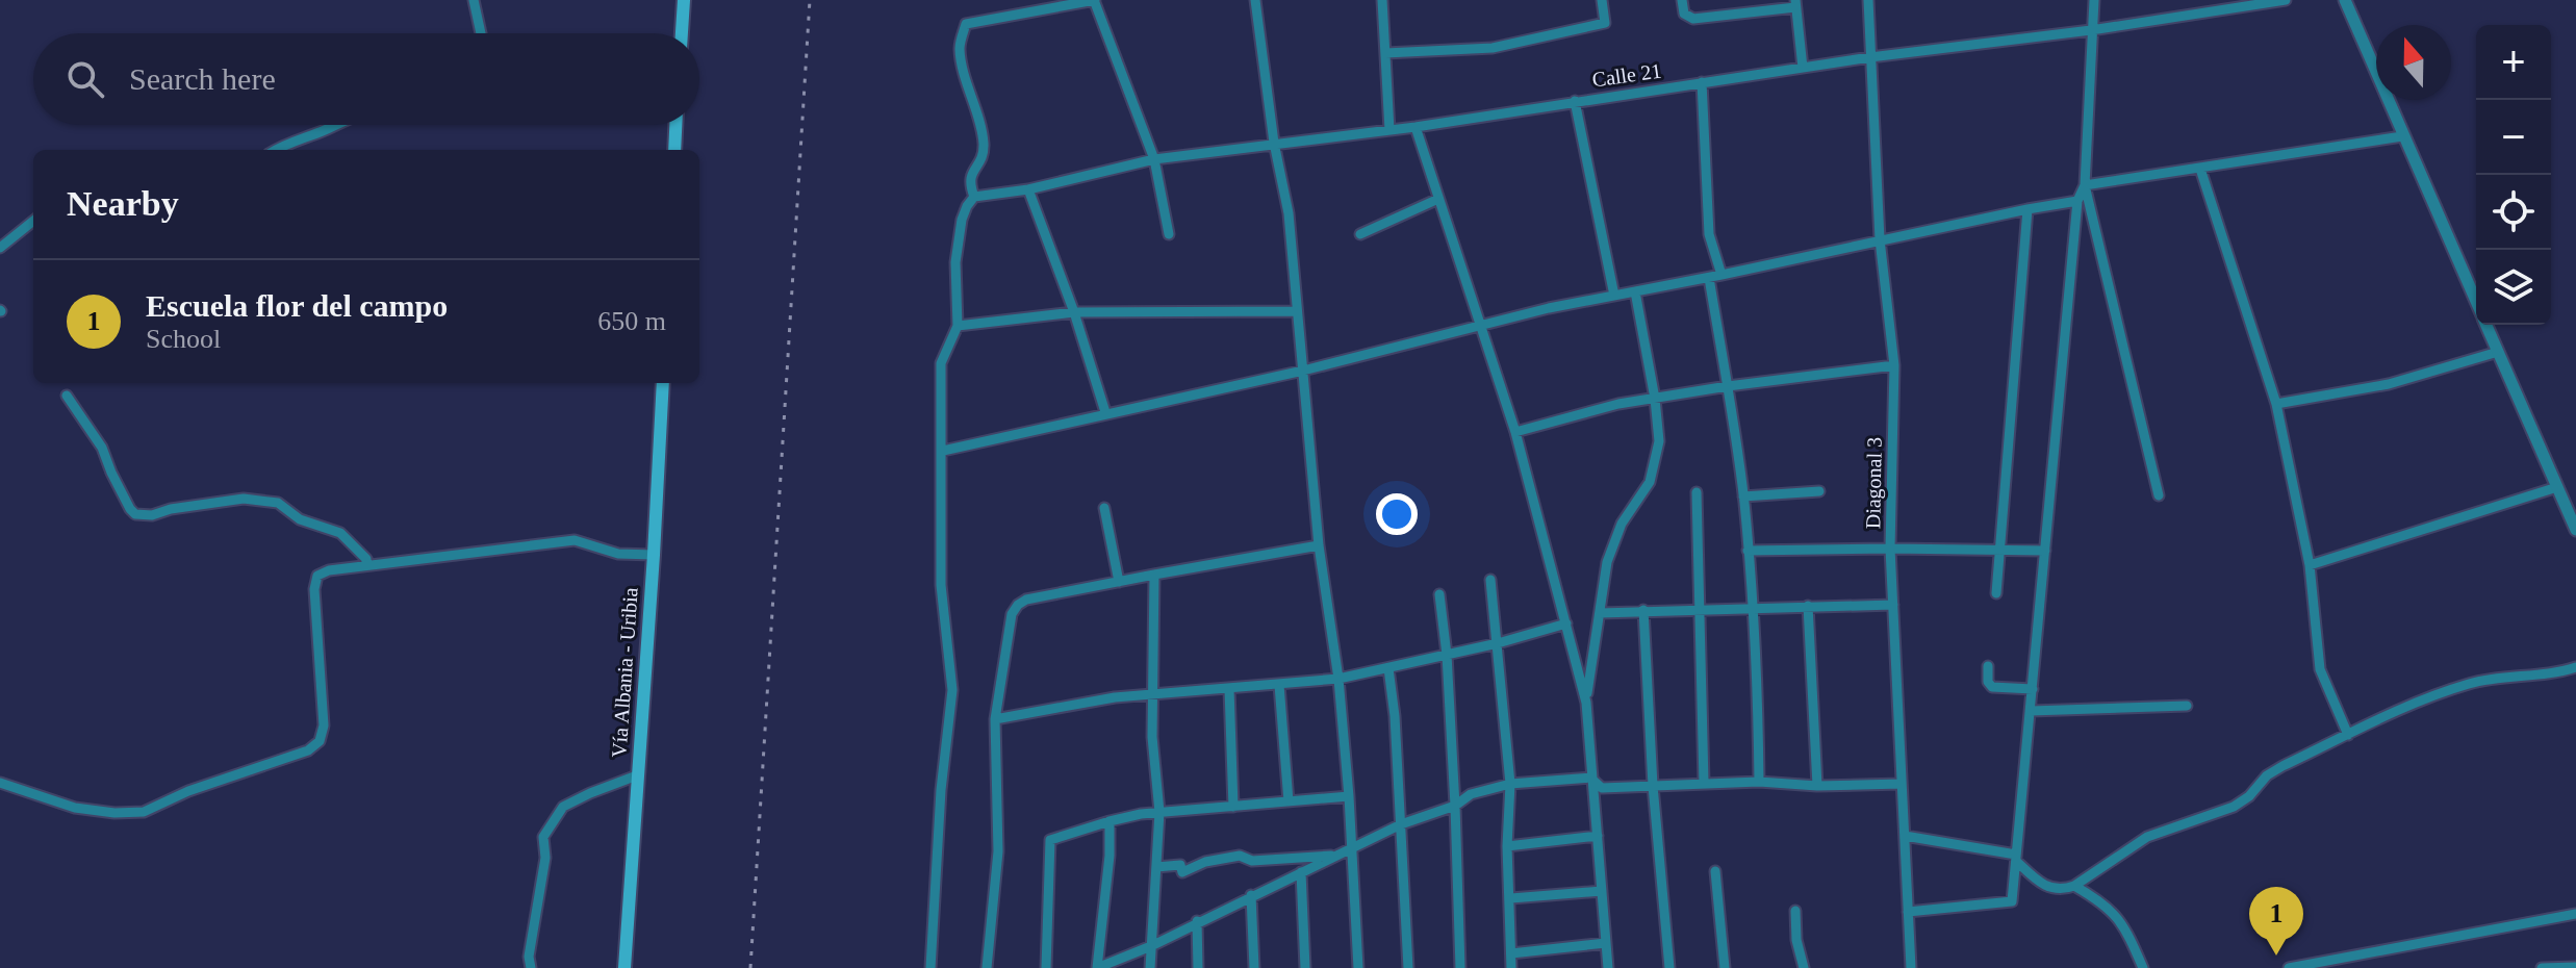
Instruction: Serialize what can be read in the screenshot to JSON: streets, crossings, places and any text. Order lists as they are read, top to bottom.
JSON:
{
  "streets": {
    "main road": ["Vía Albania - Uribia"],
    "street": ["Calle 21", "Diagonal 3"]
  },
  "crossings": [
    ["Calle 21", "Diagonal 3"]
  ],
  "north": "top",
  "page": {
    "map_buttons": ["+", "−"],
    "search": "Search here",
    "heading": "Nearby",
    "list": [
      {
        "mark": "1",
        "name": "Escuela flor del campo",
        "note": "School",
        "value": "650 m"
      }
    ],
    "pins": "1"
  }
}
